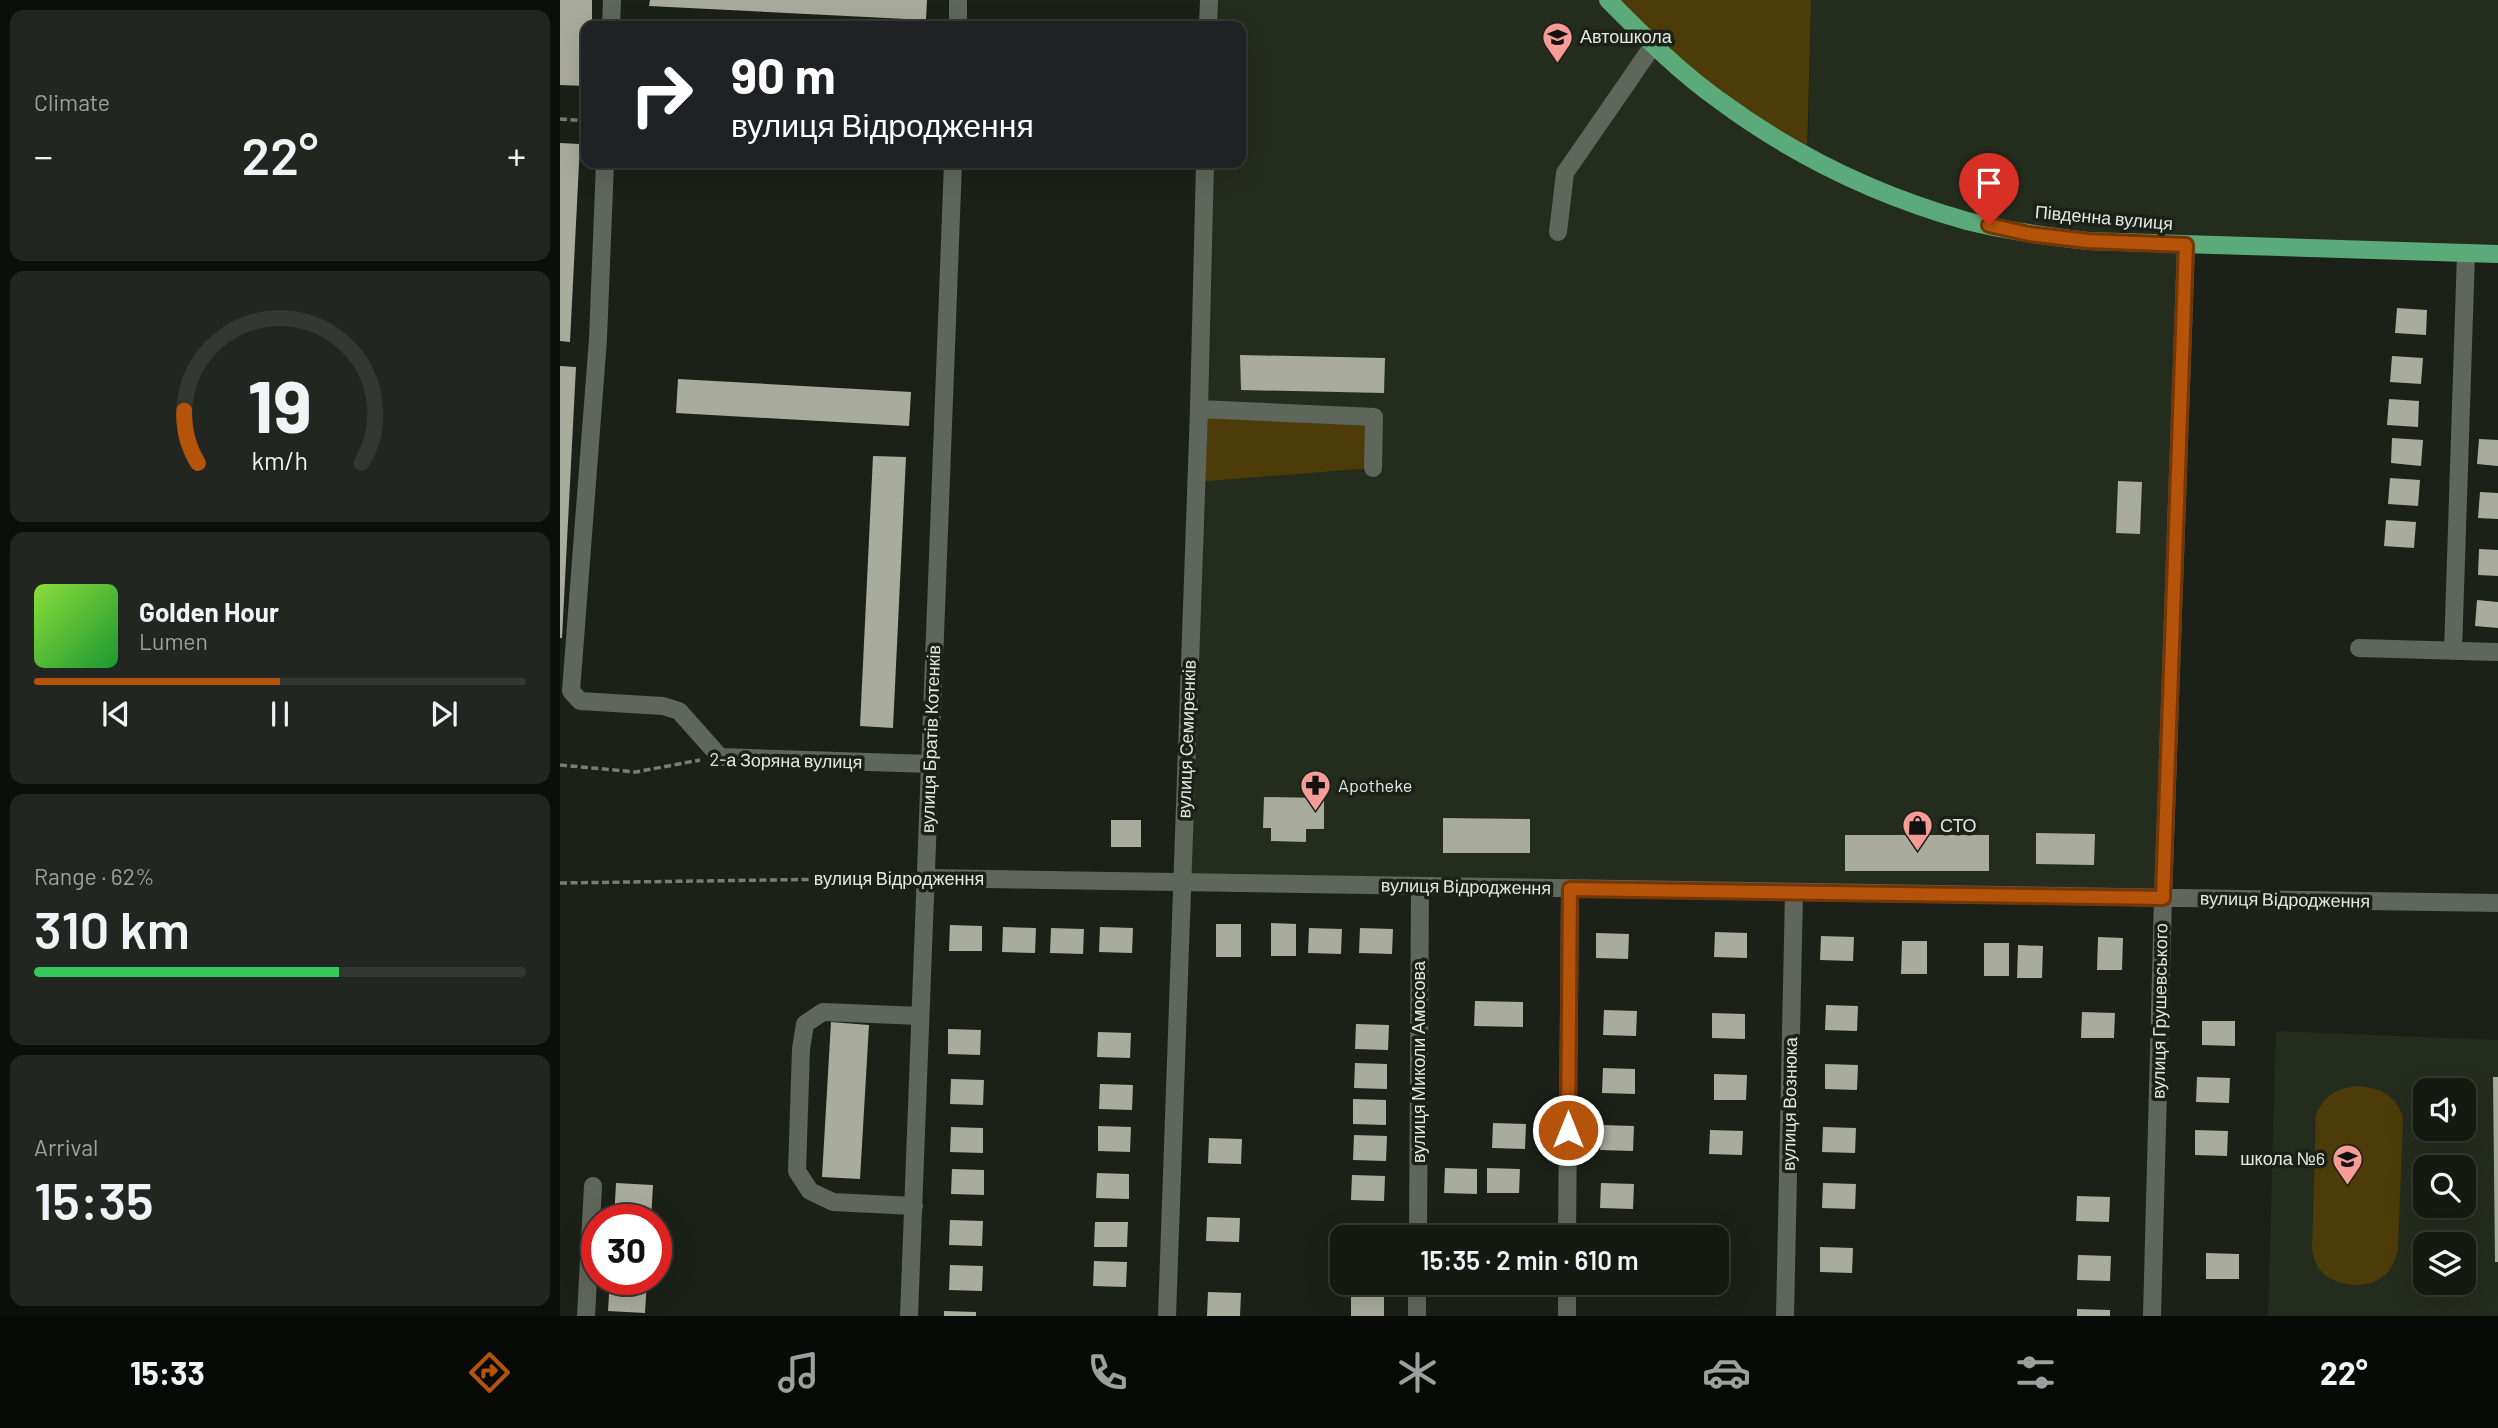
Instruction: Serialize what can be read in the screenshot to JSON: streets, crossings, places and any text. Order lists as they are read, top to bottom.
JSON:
{
  "streets": {
    "main road": ["Південна вулиця"],
    "street": [
      "вулиця Братів Котенків",
      "вулиця Семиренків",
      "2-а Зоряна вулиця",
      "вулиця Відродження",
      "вулиця Грушевського",
      "вулиця Миколи Амосова",
      "вулиця Вознюка"
    ]
  },
  "crossings": [
    ["Південна вулиця", "вулиця Грушевського"],
    ["вулиця Братів Котенків", "2-а Зоряна вулиця"],
    ["вулиця Братів Котенків", "вулиця Відродження"],
    ["вулиця Семиренків", "вулиця Відродження"],
    ["вулиця Відродження", "вулиця Грушевського"],
    ["вулиця Відродження", "вулиця Миколи Амосова"],
    ["вулиця Відродження", "вулиця Вознюка"]
  ],
  "places": {
    "school or university": ["Автошкола", "школа №6"],
    "pharmacy": ["Apotheke"],
    "shop": ["СТО"]
  },
  "page": {
    "tile": [
      "Climate",
      ["Range · 62%", "310 km"],
      ["Arrival", "15:35"]
    ],
    "turn": ["90 m", "вулиця Відродження"],
    "heat": ["−", "22°", "+"],
    "song": ["Golden Hour", "Lumen"],
    "limit": "30",
    "trip": "15:35 · 2 min · 610 m",
    "tabs": ["15:33", "22°"],
    "gauge": ["19", "km/h"]
  }
}
